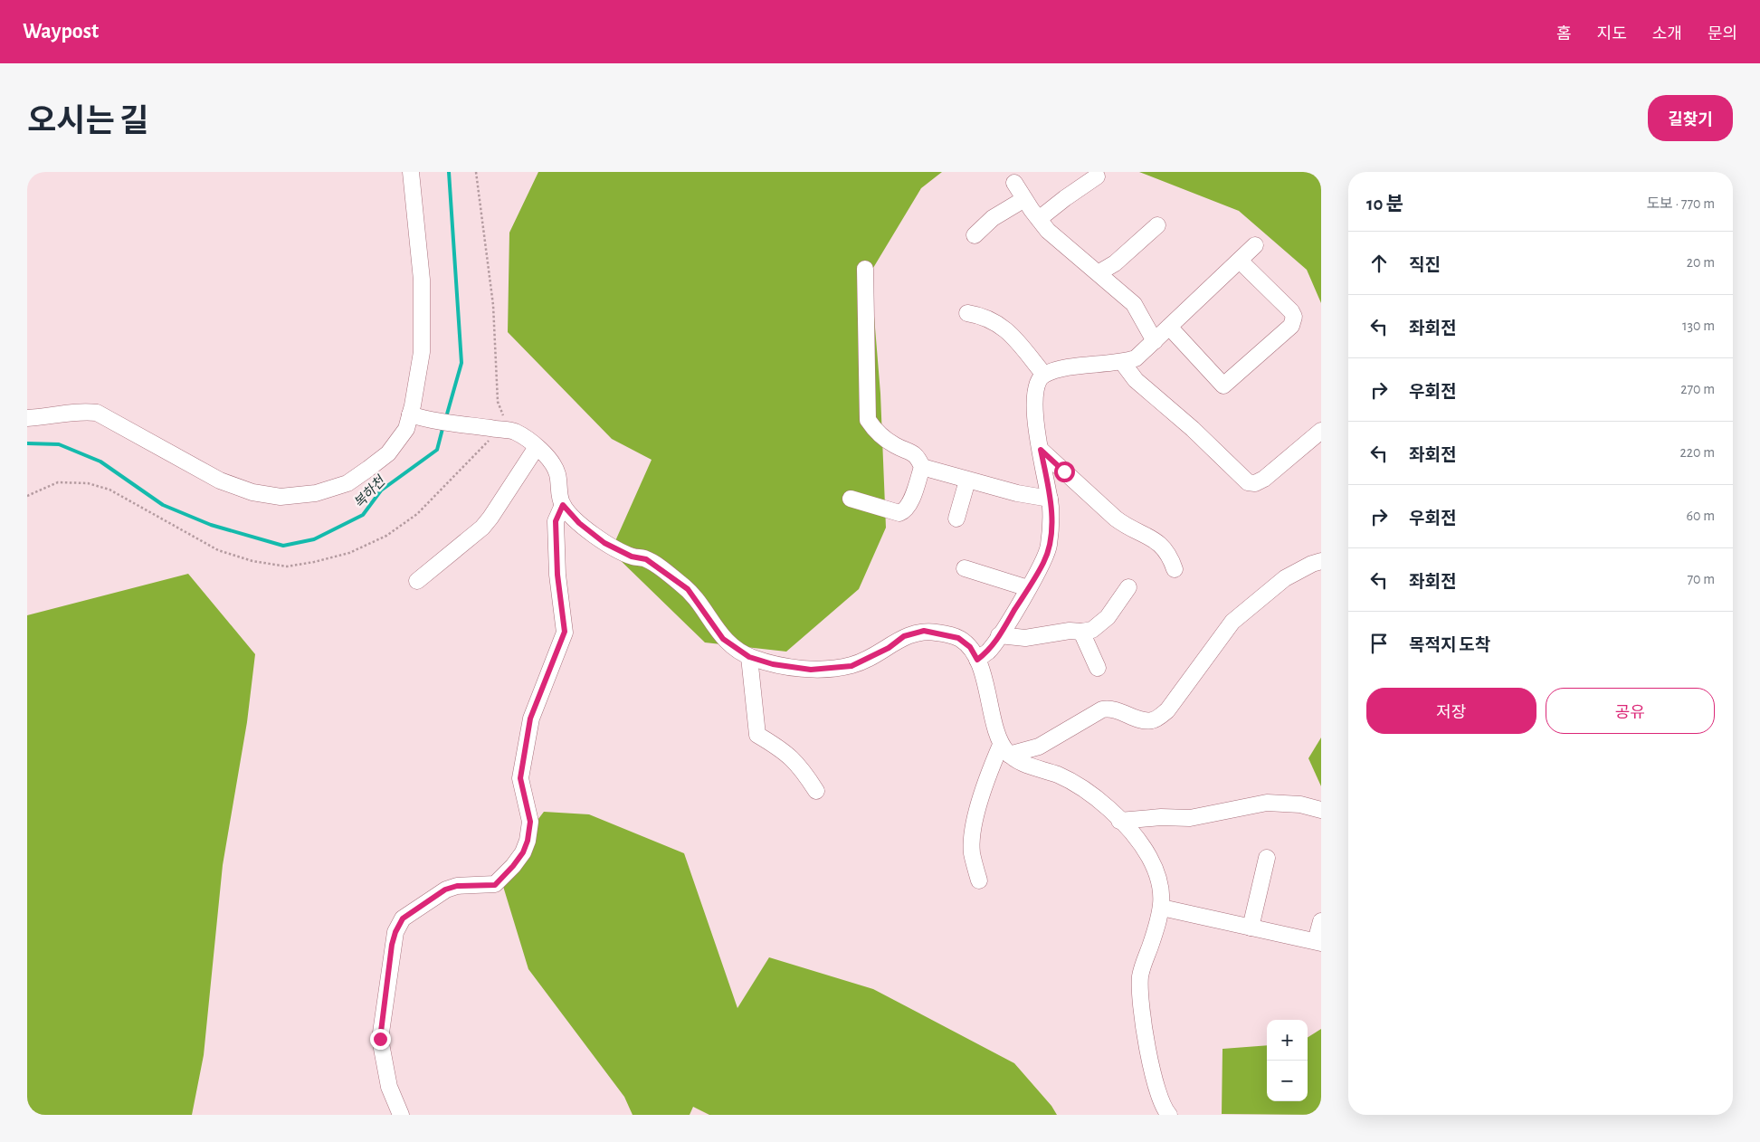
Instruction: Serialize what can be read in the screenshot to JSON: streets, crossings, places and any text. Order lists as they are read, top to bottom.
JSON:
{
  "water": ["복하천"],
  "page": {
    "header": "Waypost",
    "nav": [
      "홈",
      "지도",
      "소개",
      "문의"
    ],
    "title": "오시는 길",
    "buttons": [
      "길찾기",
      ["저장", "공유"]
    ],
    "heading": ["10 분", "도보 · 770 m"],
    "list": [
      ["직진", "20 m"],
      ["좌회전", "130 m"],
      ["우회전", "270 m"],
      ["좌회전", "220 m"],
      ["우회전", "60 m"],
      ["좌회전", "70 m"],
      "목적지 도착"
    ],
    "map_buttons": ["+", "−"]
  }
}
